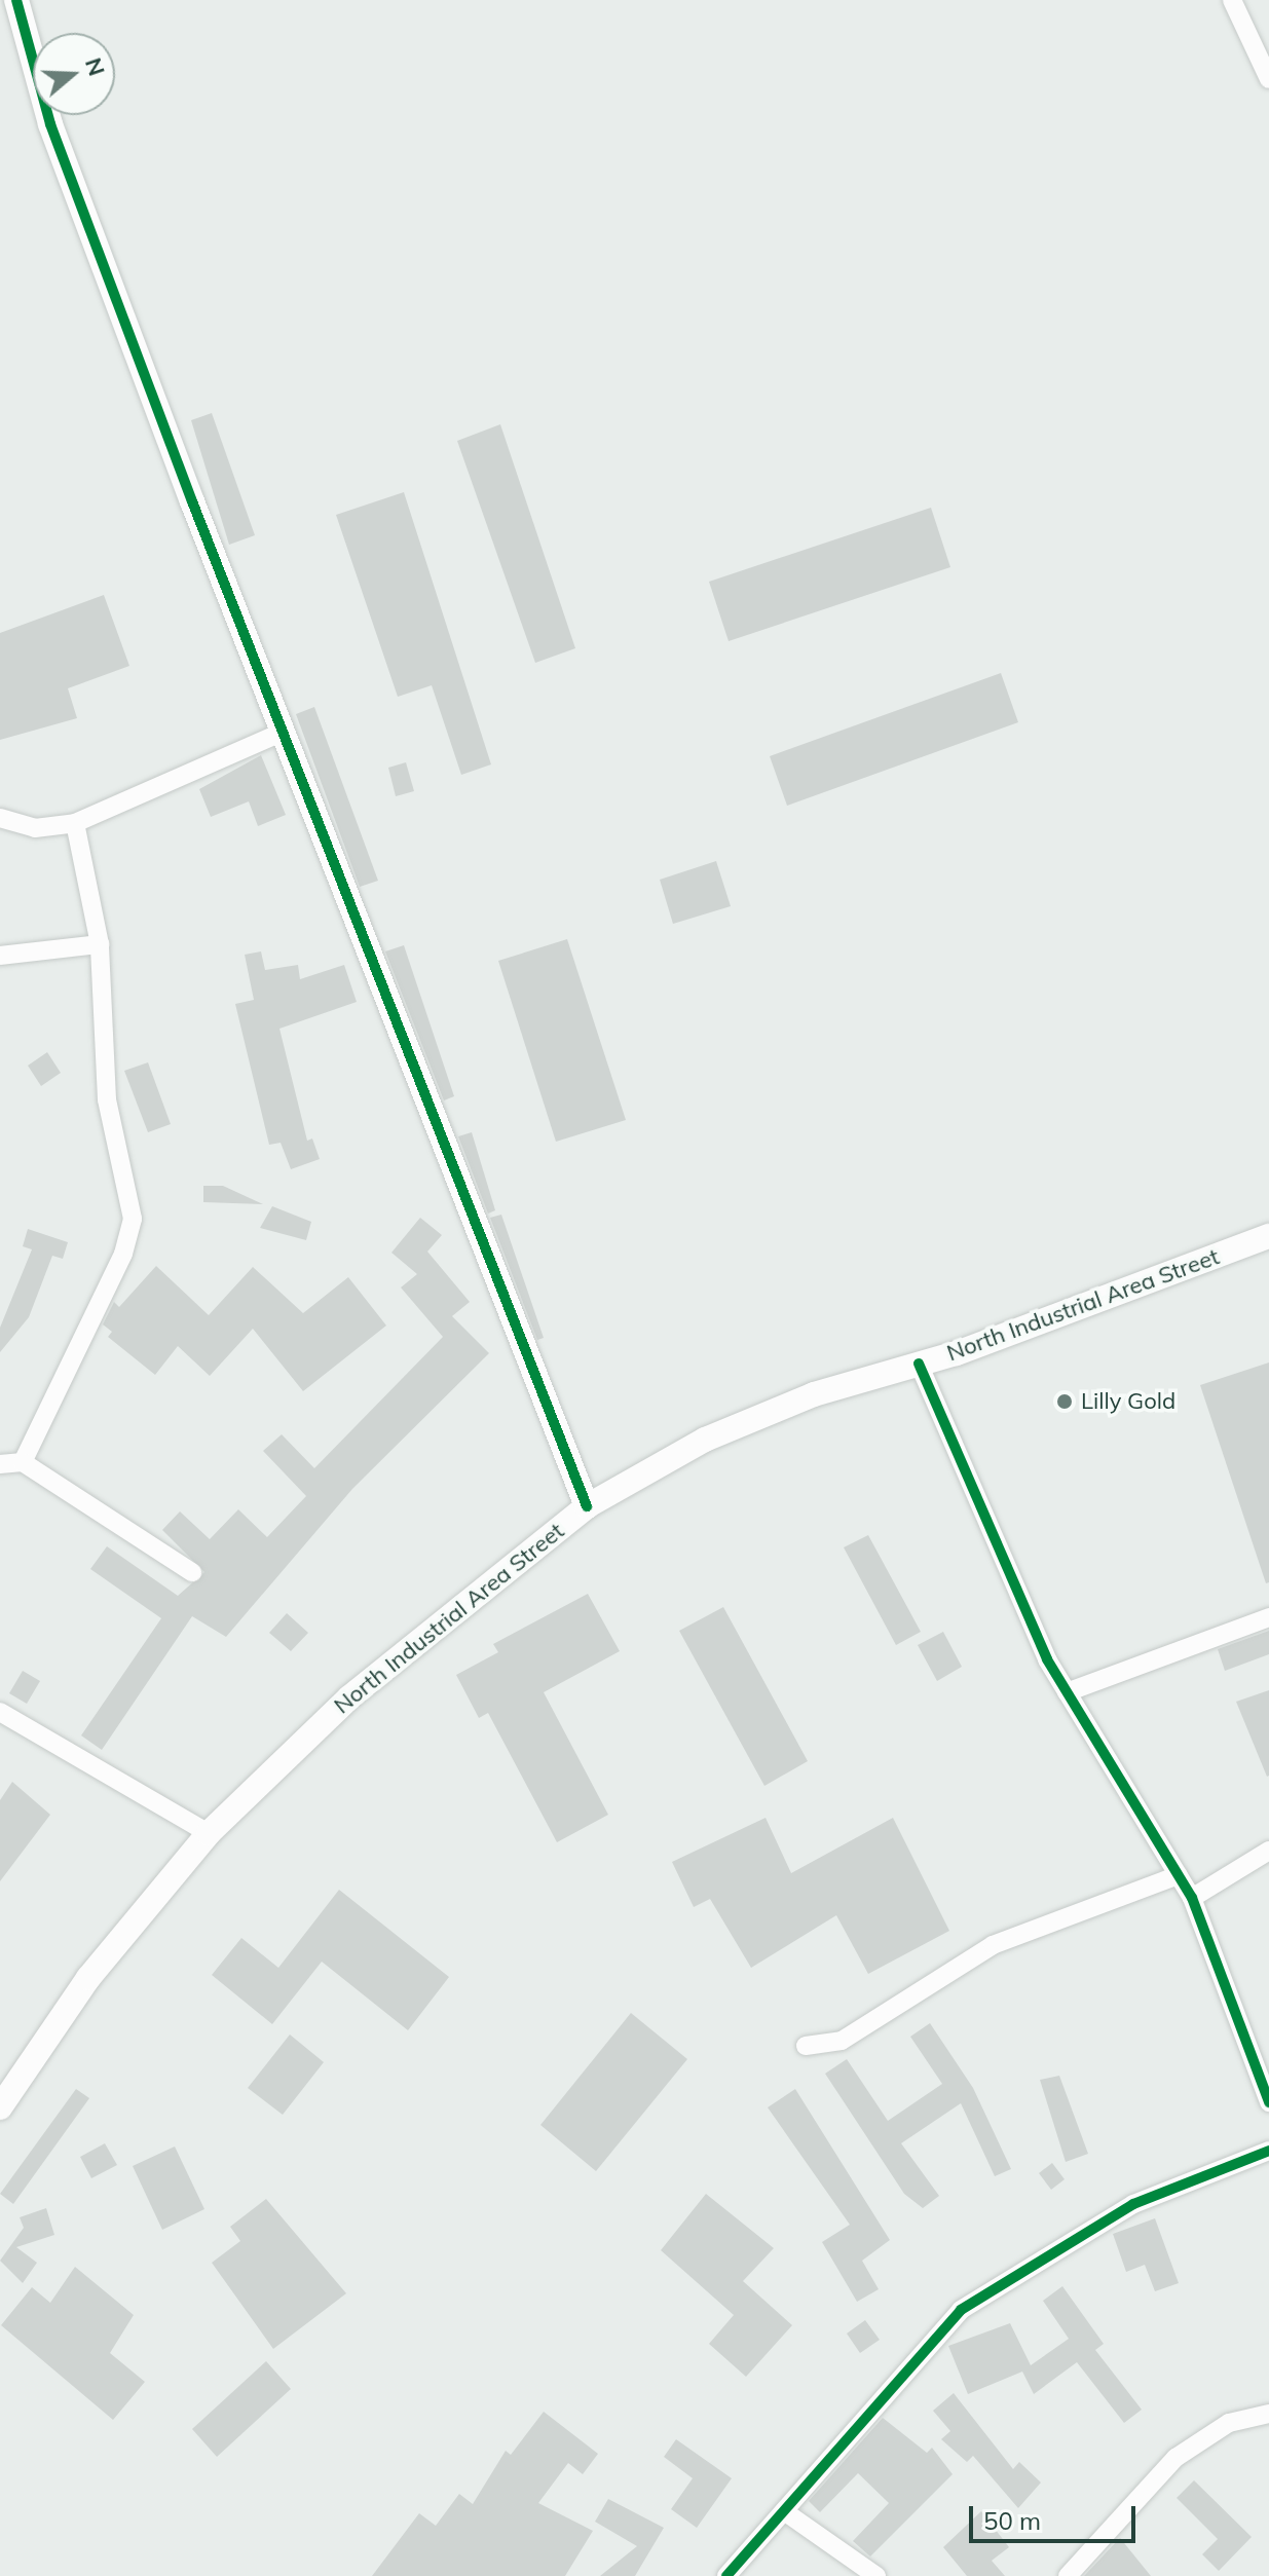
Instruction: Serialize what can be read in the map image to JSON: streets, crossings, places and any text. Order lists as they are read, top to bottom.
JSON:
{
  "streets": {
    "street": ["North Industrial Area Street"]
  },
  "places": ["Lilly Gold"],
  "scale_bar": "50 m",
  "north": "right"
}
